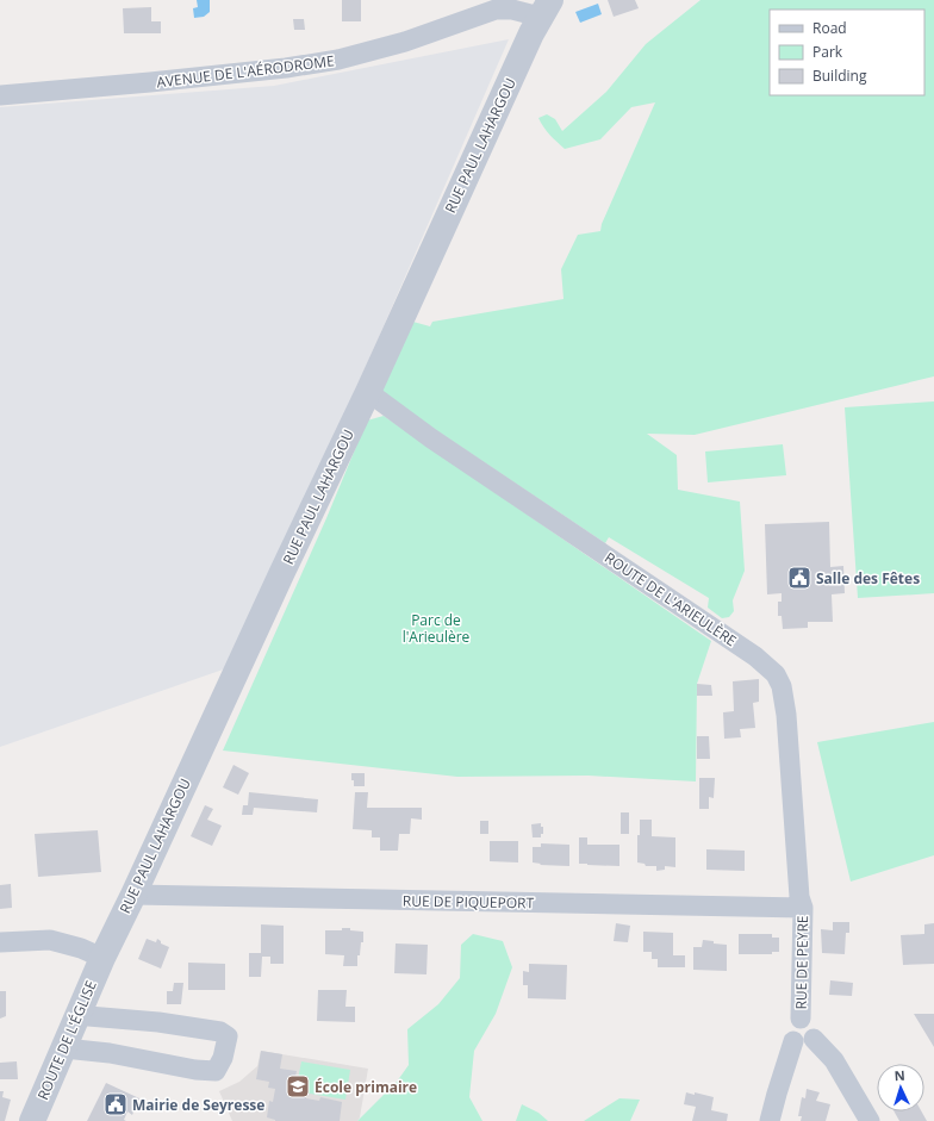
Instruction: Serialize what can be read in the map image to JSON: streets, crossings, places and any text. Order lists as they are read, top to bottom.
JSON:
{
  "streets": {
    "street": [
      "AVENUE DE L'AÉRODROME",
      "RUE PAUL LAHARGOU",
      "ROUTE DE L'ARIEULÈRE",
      "RUE DE PIQUEPORT",
      "RUE DE PEYRE",
      "ROUTE DE L'ÉGLISE"
    ]
  },
  "crossings": [
    ["AVENUE DE L'AÉRODROME", "RUE PAUL LAHARGOU"],
    ["RUE PAUL LAHARGOU", "ROUTE DE L'ARIEULÈRE"],
    ["RUE PAUL LAHARGOU", "RUE DE PIQUEPORT"],
    ["RUE PAUL LAHARGOU", "ROUTE DE L'ÉGLISE"],
    ["ROUTE DE L'ARIEULÈRE", "RUE DE PIQUEPORT"],
    ["ROUTE DE L'ARIEULÈRE", "RUE DE PEYRE"],
    ["RUE DE PIQUEPORT", "RUE DE PEYRE"]
  ],
  "parks": ["Parc de l'Arieulère"],
  "places": {
    "public building": ["Salle des Fêtes", "Mairie de Seyresse"],
    "school or university": ["École primaire"]
  },
  "legend": ["Road", "Park", "Building"],
  "north": "top"
}
